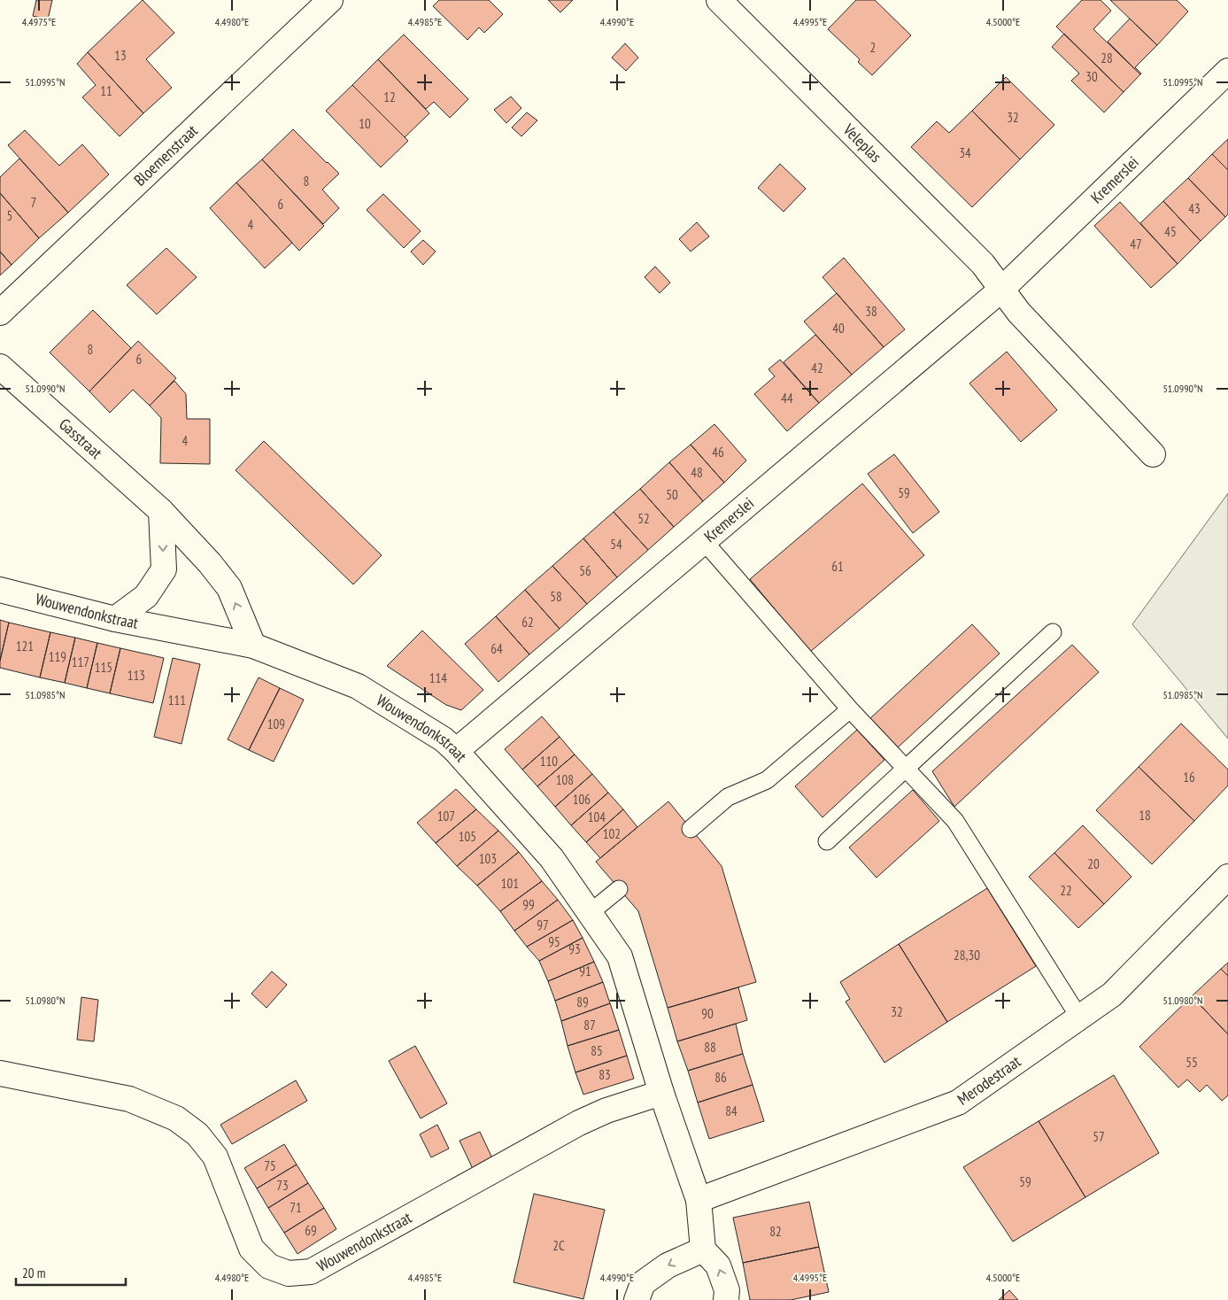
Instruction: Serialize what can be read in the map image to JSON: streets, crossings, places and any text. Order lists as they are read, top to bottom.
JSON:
{
  "streets": {
    "street": [
      "Veleplas",
      "Bloemenstraat",
      "Kremerslei",
      "Gasstraat",
      "Wouwendonkstraat",
      "Merodestraat"
    ]
  },
  "crossings": [
    ["Veleplas", "Kremerslei"],
    ["Kremerslei", "Wouwendonkstraat"],
    ["Gasstraat", "Wouwendonkstraat"],
    ["Wouwendonkstraat", "Merodestraat"]
  ],
  "one_way": ["Gasstraat"],
  "house_numbers": [
    "2",
    "13",
    "28",
    "30",
    "11",
    "12",
    "32",
    "10",
    "34",
    "8",
    "7",
    "6",
    "43",
    "5",
    "4",
    "45",
    "47",
    "38",
    "40",
    "8",
    "6",
    "42",
    "44",
    "4",
    "46",
    "48",
    "59",
    "50",
    "52",
    "54",
    "61",
    "56",
    "58",
    "62",
    "121",
    "64",
    "119",
    "117",
    "115",
    "113",
    "114",
    "111",
    "109",
    "110",
    "16",
    "108",
    "106",
    "18",
    "107",
    "104",
    "102",
    "105",
    "103",
    "20",
    "101",
    "22",
    "99",
    "97",
    "95",
    "93",
    "28,30",
    "91",
    "89",
    "32",
    "90",
    "87",
    "88",
    "85",
    "55",
    "83",
    "86",
    "84",
    "57",
    "75",
    "59",
    "73",
    "71",
    "69",
    "82",
    "2C"
  ],
  "scale_bar": "20 m",
  "coordinates": [
    "4.4975°E",
    "4.4980°E",
    "4.4985°E",
    "4.4990°E",
    "4.4995°E",
    "4.5000°E",
    "51.0995°N",
    "51.0990°N",
    "51.0985°N",
    "51.0980°N"
  ]
}
